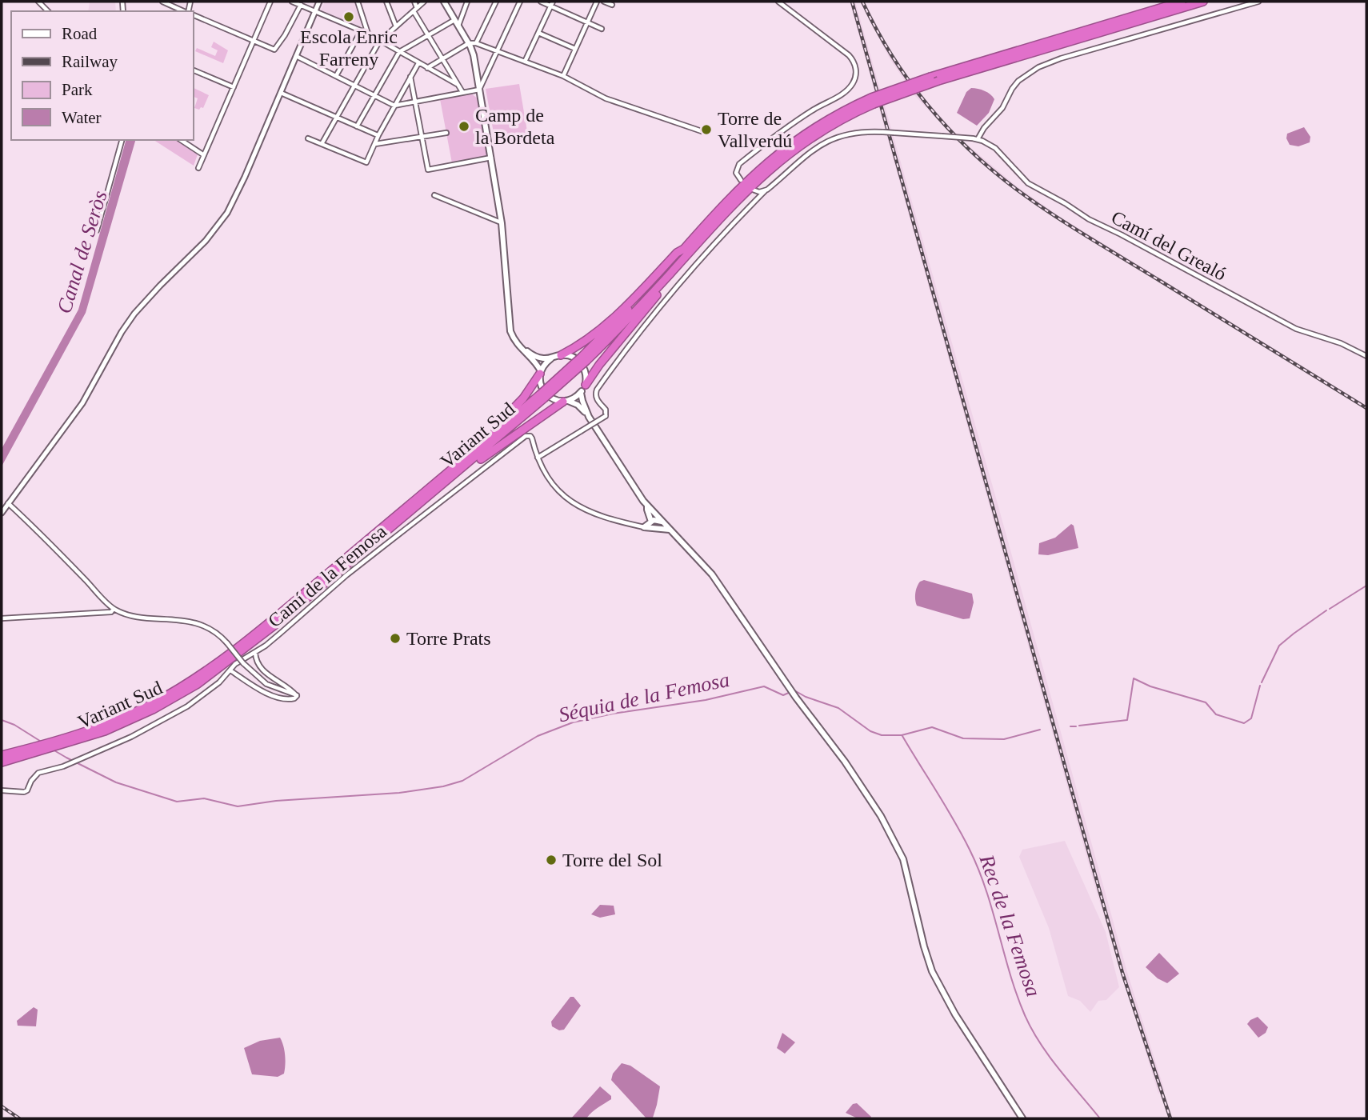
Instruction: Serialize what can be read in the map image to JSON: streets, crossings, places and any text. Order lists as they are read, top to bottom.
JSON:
{
  "streets": {
    "highway": ["Variant Sud"],
    "street": ["Camí del Grealó", "Camí de la Femosa"]
  },
  "water": ["Canal de Seròs", "Séquia de la Femosa", "Rec de la Femosa"],
  "places": [
    "Escola Enric Farreny",
    "Camp de la Bordeta",
    "Torre de Vallverdú",
    "Torre Prats",
    "Torre del Sol"
  ],
  "legend": [
    "Road",
    "Railway",
    "Park",
    "Water"
  ]
}
